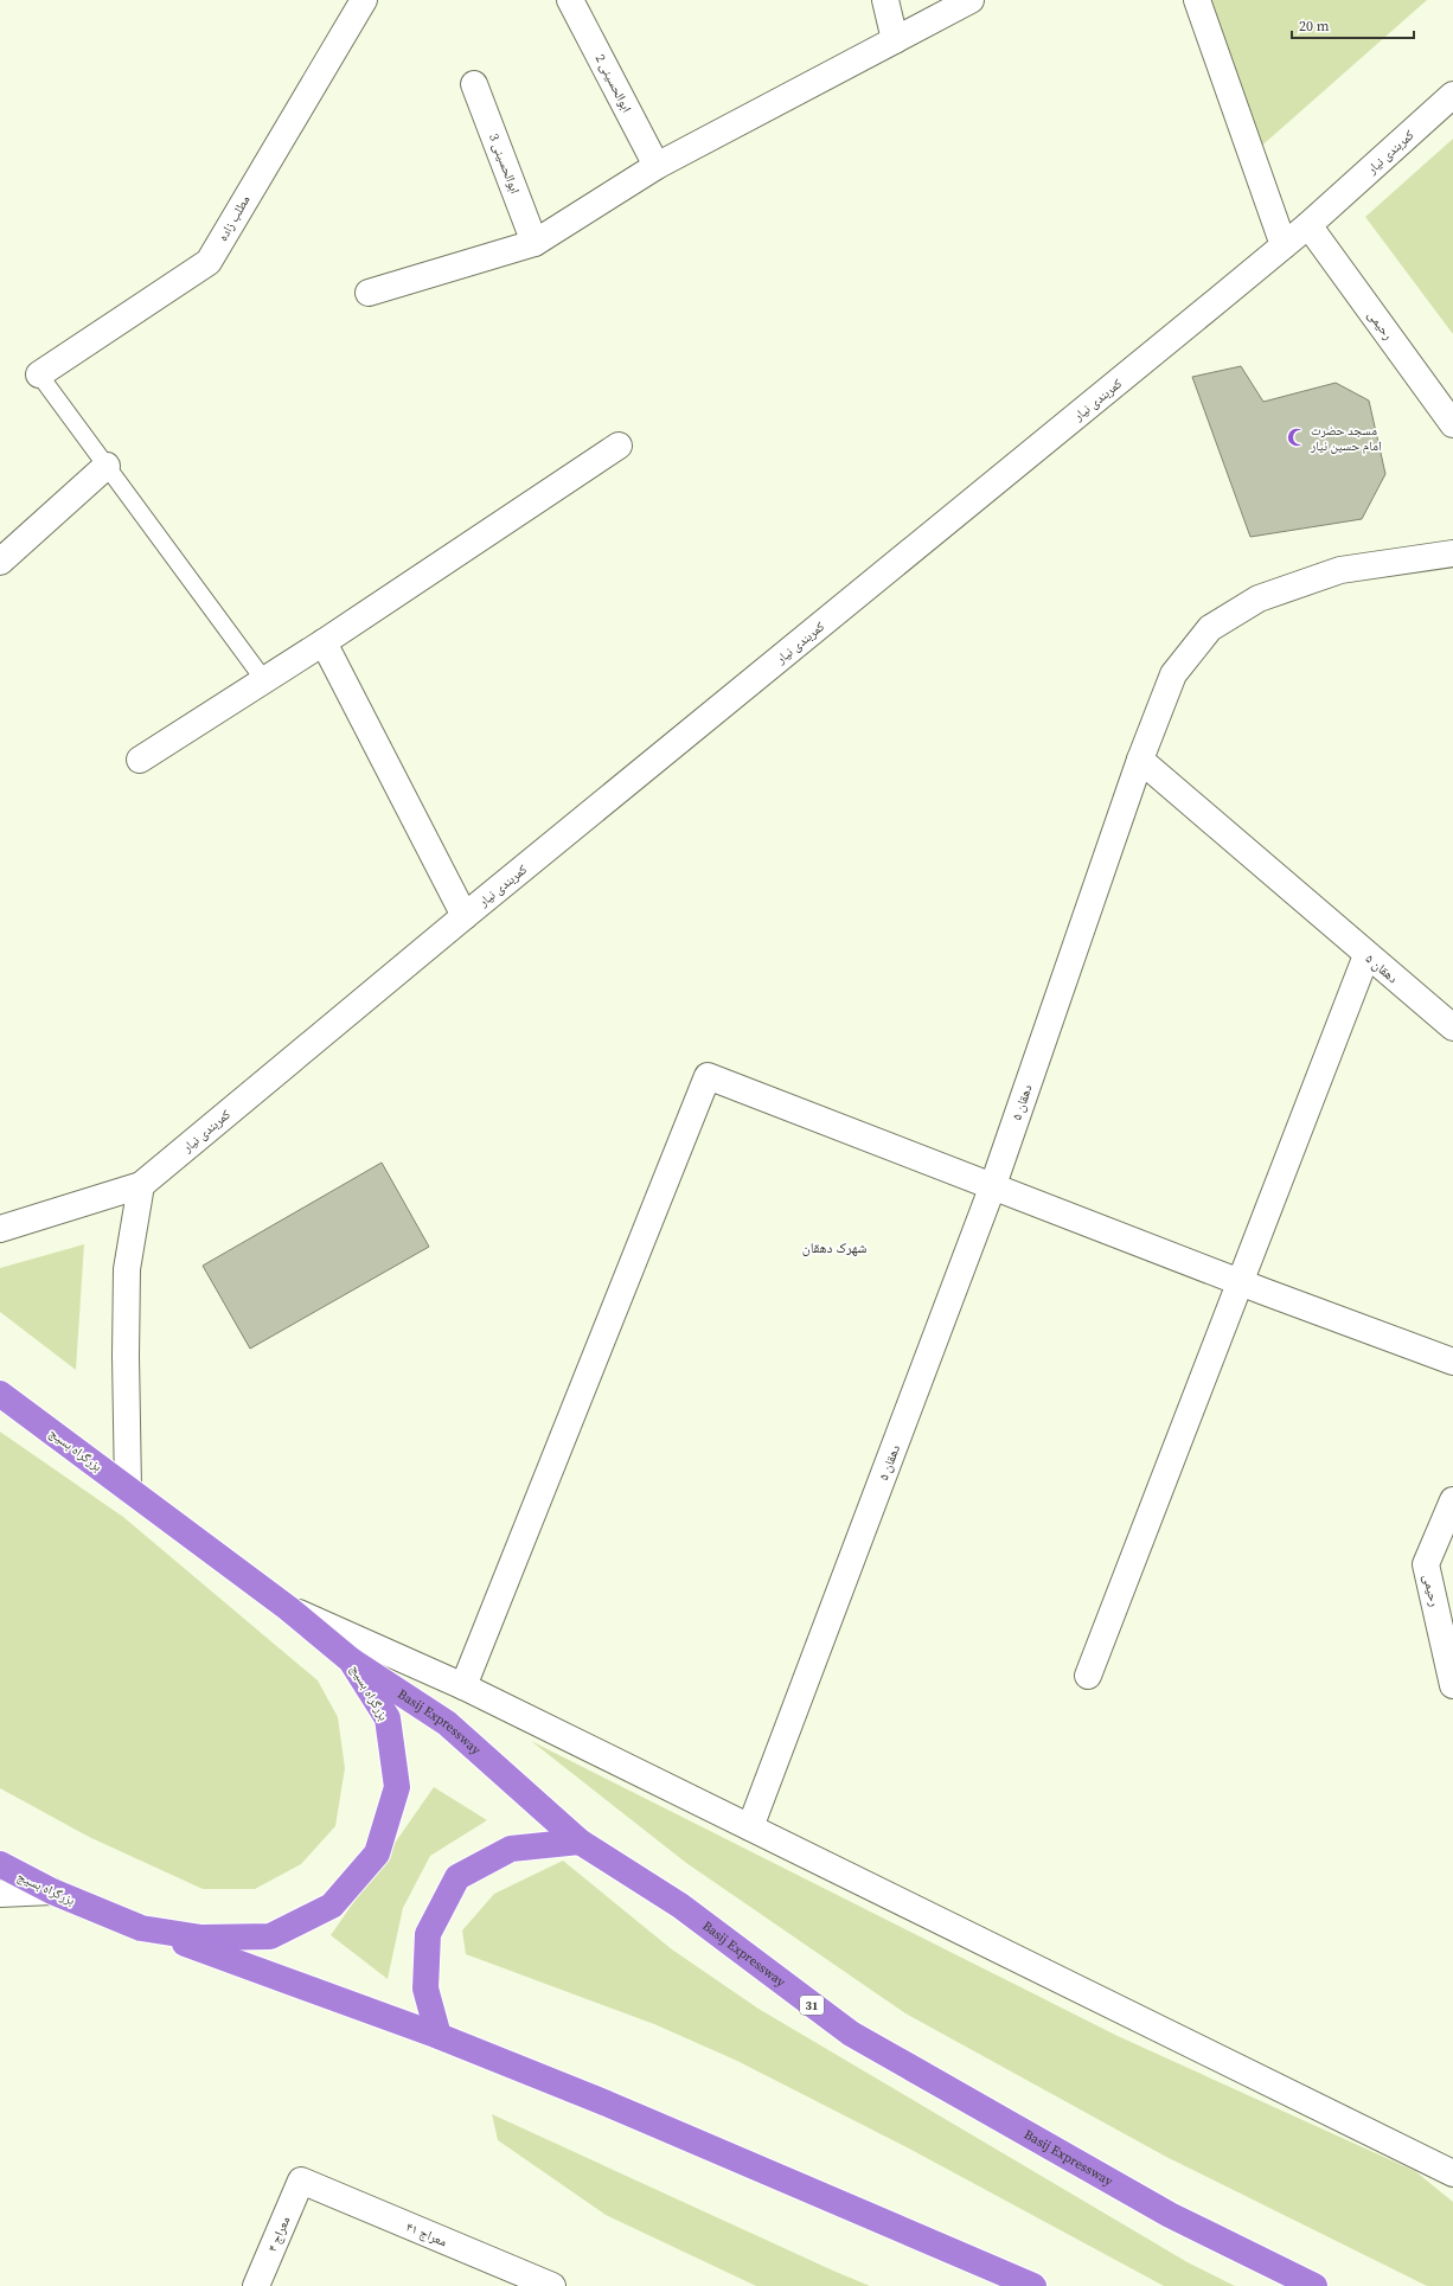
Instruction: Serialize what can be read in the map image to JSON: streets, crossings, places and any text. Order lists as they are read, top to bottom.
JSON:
{
  "streets": {
    "highway": ["بزرگراه بسیج", "Basij Expressway", "31"],
    "street": [
      "ابوالحسینی 2",
      "کمربندی نیار",
      "ابوالحسینی 3",
      "مطلب زاده",
      "رحیمی",
      "دهقان ۵",
      "معراج ۴",
      "معراج ۴۱"
    ]
  },
  "crossings": [
    ["کمربندی نیار", "رحیمی"],
    ["بزرگراه بسیج", "Basij Expressway"],
    ["معراج ۴", "معراج ۴۱"]
  ],
  "districts": ["شهرک دهقان"],
  "places": {
    "mosque": ["مسجد حضرت امام حسین نیار"]
  },
  "scale_bar": "20 m"
}
